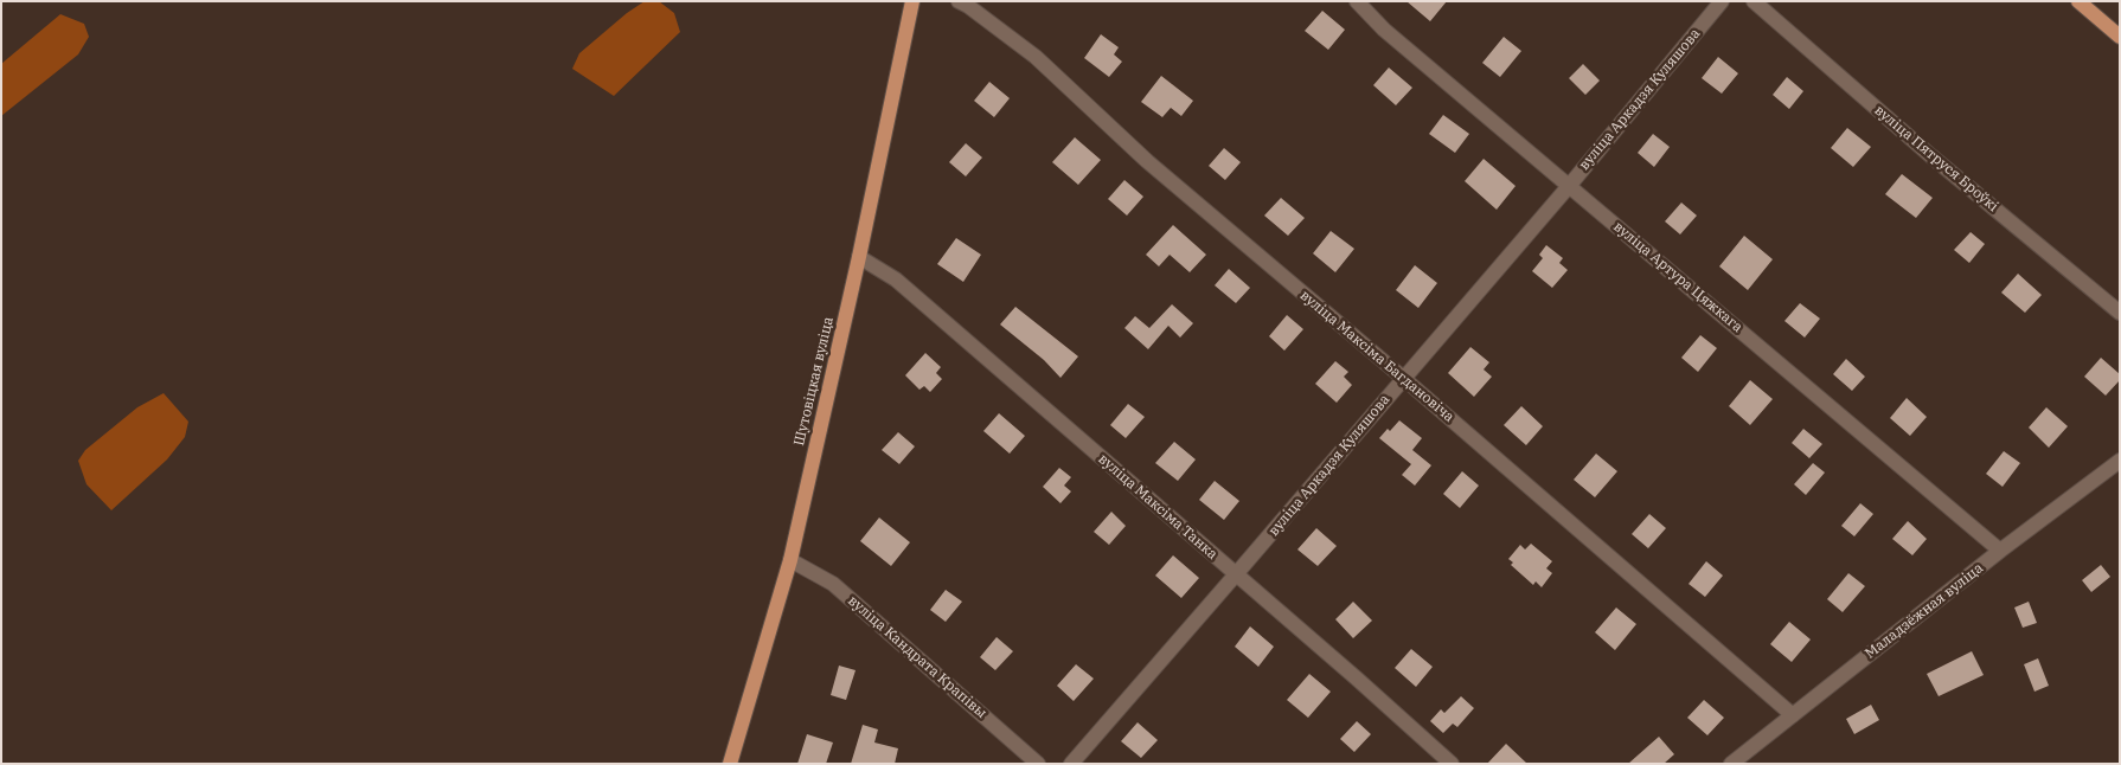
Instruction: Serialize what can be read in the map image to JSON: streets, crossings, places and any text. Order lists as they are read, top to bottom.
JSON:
{
  "streets": {
    "main road": ["Шутовіцкая вуліца"],
    "street": [
      "вуліца Аркадзя Куляшова",
      "вуліца Пятруся Броўкі",
      "вуліца Артура Цяжкага",
      "вуліца Максіма Багдановіча",
      "вуліца Максіма Танка",
      "Маладзёжная вуліца",
      "вуліца Кандрата Крапівы"
    ]
  },
  "crossings": [
    ["вуліца Аркадзя Куляшова", "вуліца Артура Цяжкага"],
    ["вуліца Аркадзя Куляшова", "вуліца Максіма Багдановіча"],
    ["вуліца Аркадзя Куляшова", "вуліца Максіма Танка"],
    ["вуліца Артура Цяжкага", "Маладзёжная вуліца"],
    ["вуліца Максіма Багдановіча", "Маладзёжная вуліца"],
    ["Шутовіцкая вуліца", "вуліца Максіма Танка"],
    ["Шутовіцкая вуліца", "вуліца Кандрата Крапівы"]
  ]
}
